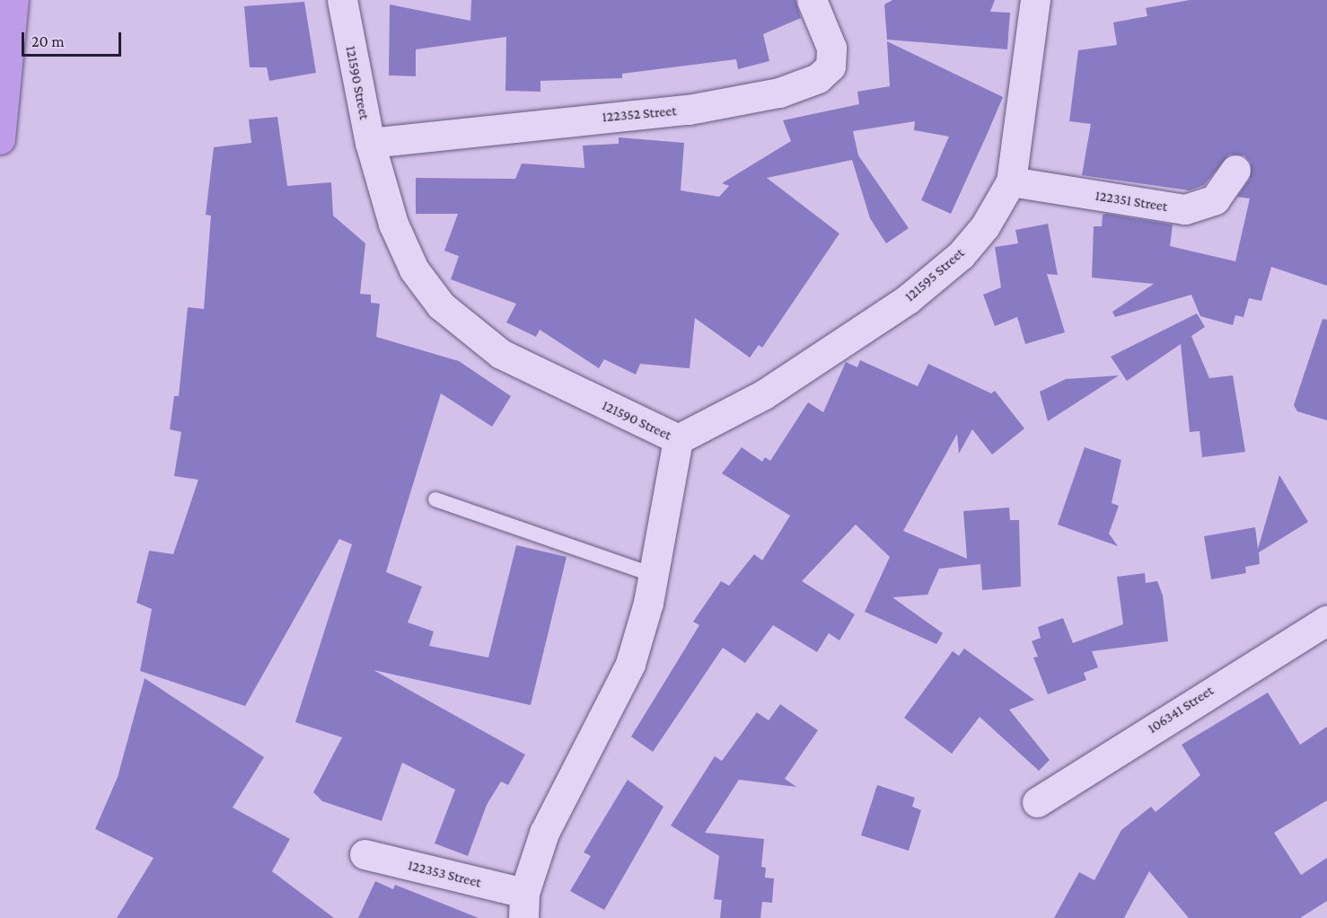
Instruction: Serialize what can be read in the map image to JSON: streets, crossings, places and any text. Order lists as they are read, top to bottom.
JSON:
{
  "streets": {
    "street": [
      "121590 Street",
      "122352 Street",
      "122351 Street",
      "121595 Street",
      "106341 Street",
      "122353 Street"
    ]
  },
  "crossings": [
    ["121590 Street", "122352 Street"],
    ["121590 Street", "121595 Street"],
    ["121590 Street", "122353 Street"],
    ["122351 Street", "121595 Street"]
  ],
  "scale_bar": "20 m"
}
